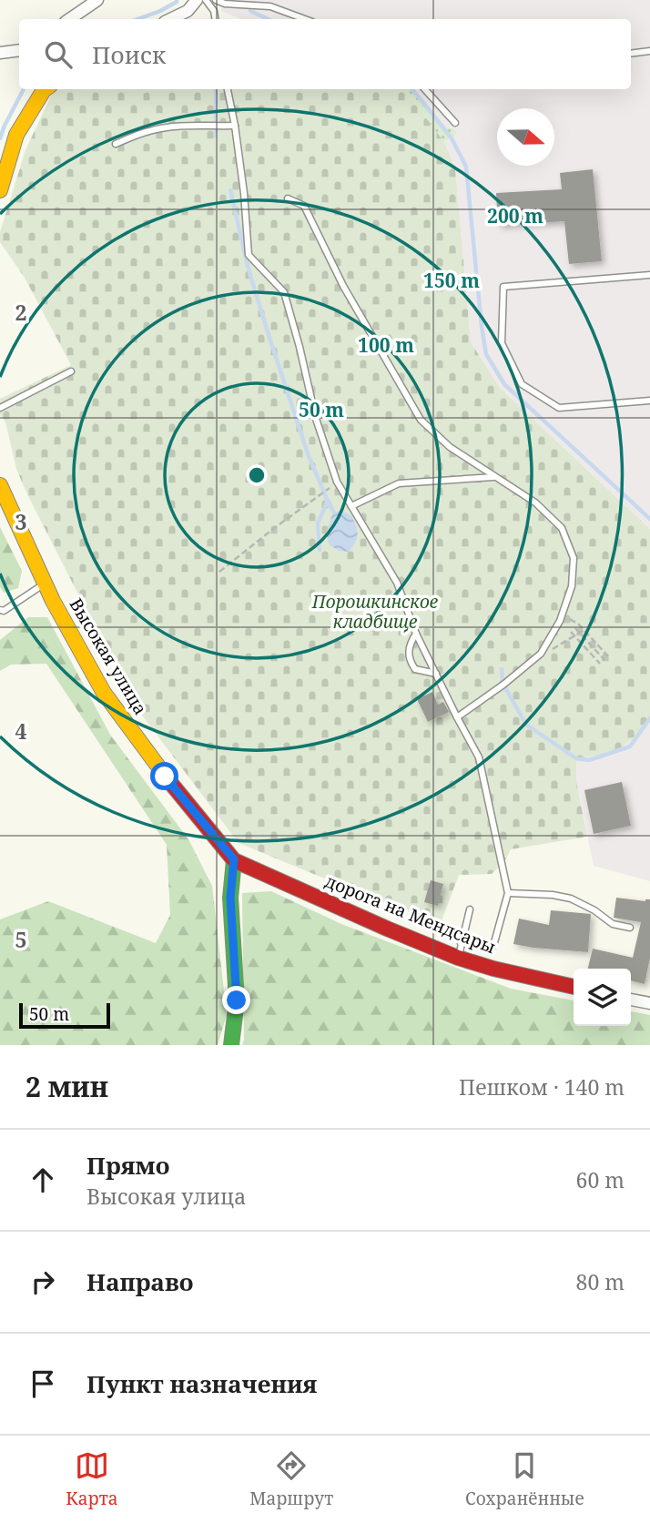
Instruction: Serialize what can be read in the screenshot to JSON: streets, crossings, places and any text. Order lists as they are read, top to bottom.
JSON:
{
  "streets": {
    "street": ["Высокая улица", "дорога на Мендсары"]
  },
  "crossings": [
    ["Высокая улица", "дорога на Мендсары"]
  ],
  "parks": ["Порошкинское кладбище"],
  "scale_bar": "50 m",
  "north": "right",
  "page": {
    "search": "Поиск",
    "scale": "50 m",
    "heading": ["2 мин", "Пешком · 140 m"],
    "list": [
      ["Прямо", "Высокая улица", "60 m"],
      ["Направо", "80 m"],
      "Пункт назначения"
    ],
    "nav": ["Карта", "Маршрут", "Сохранённые"]
  },
  "grid": {
    "rows": [
      "2",
      "3",
      "4",
      "5"
    ]
  },
  "rings": [
    "200 m",
    "150 m",
    "100 m",
    "50 m"
  ]
}
